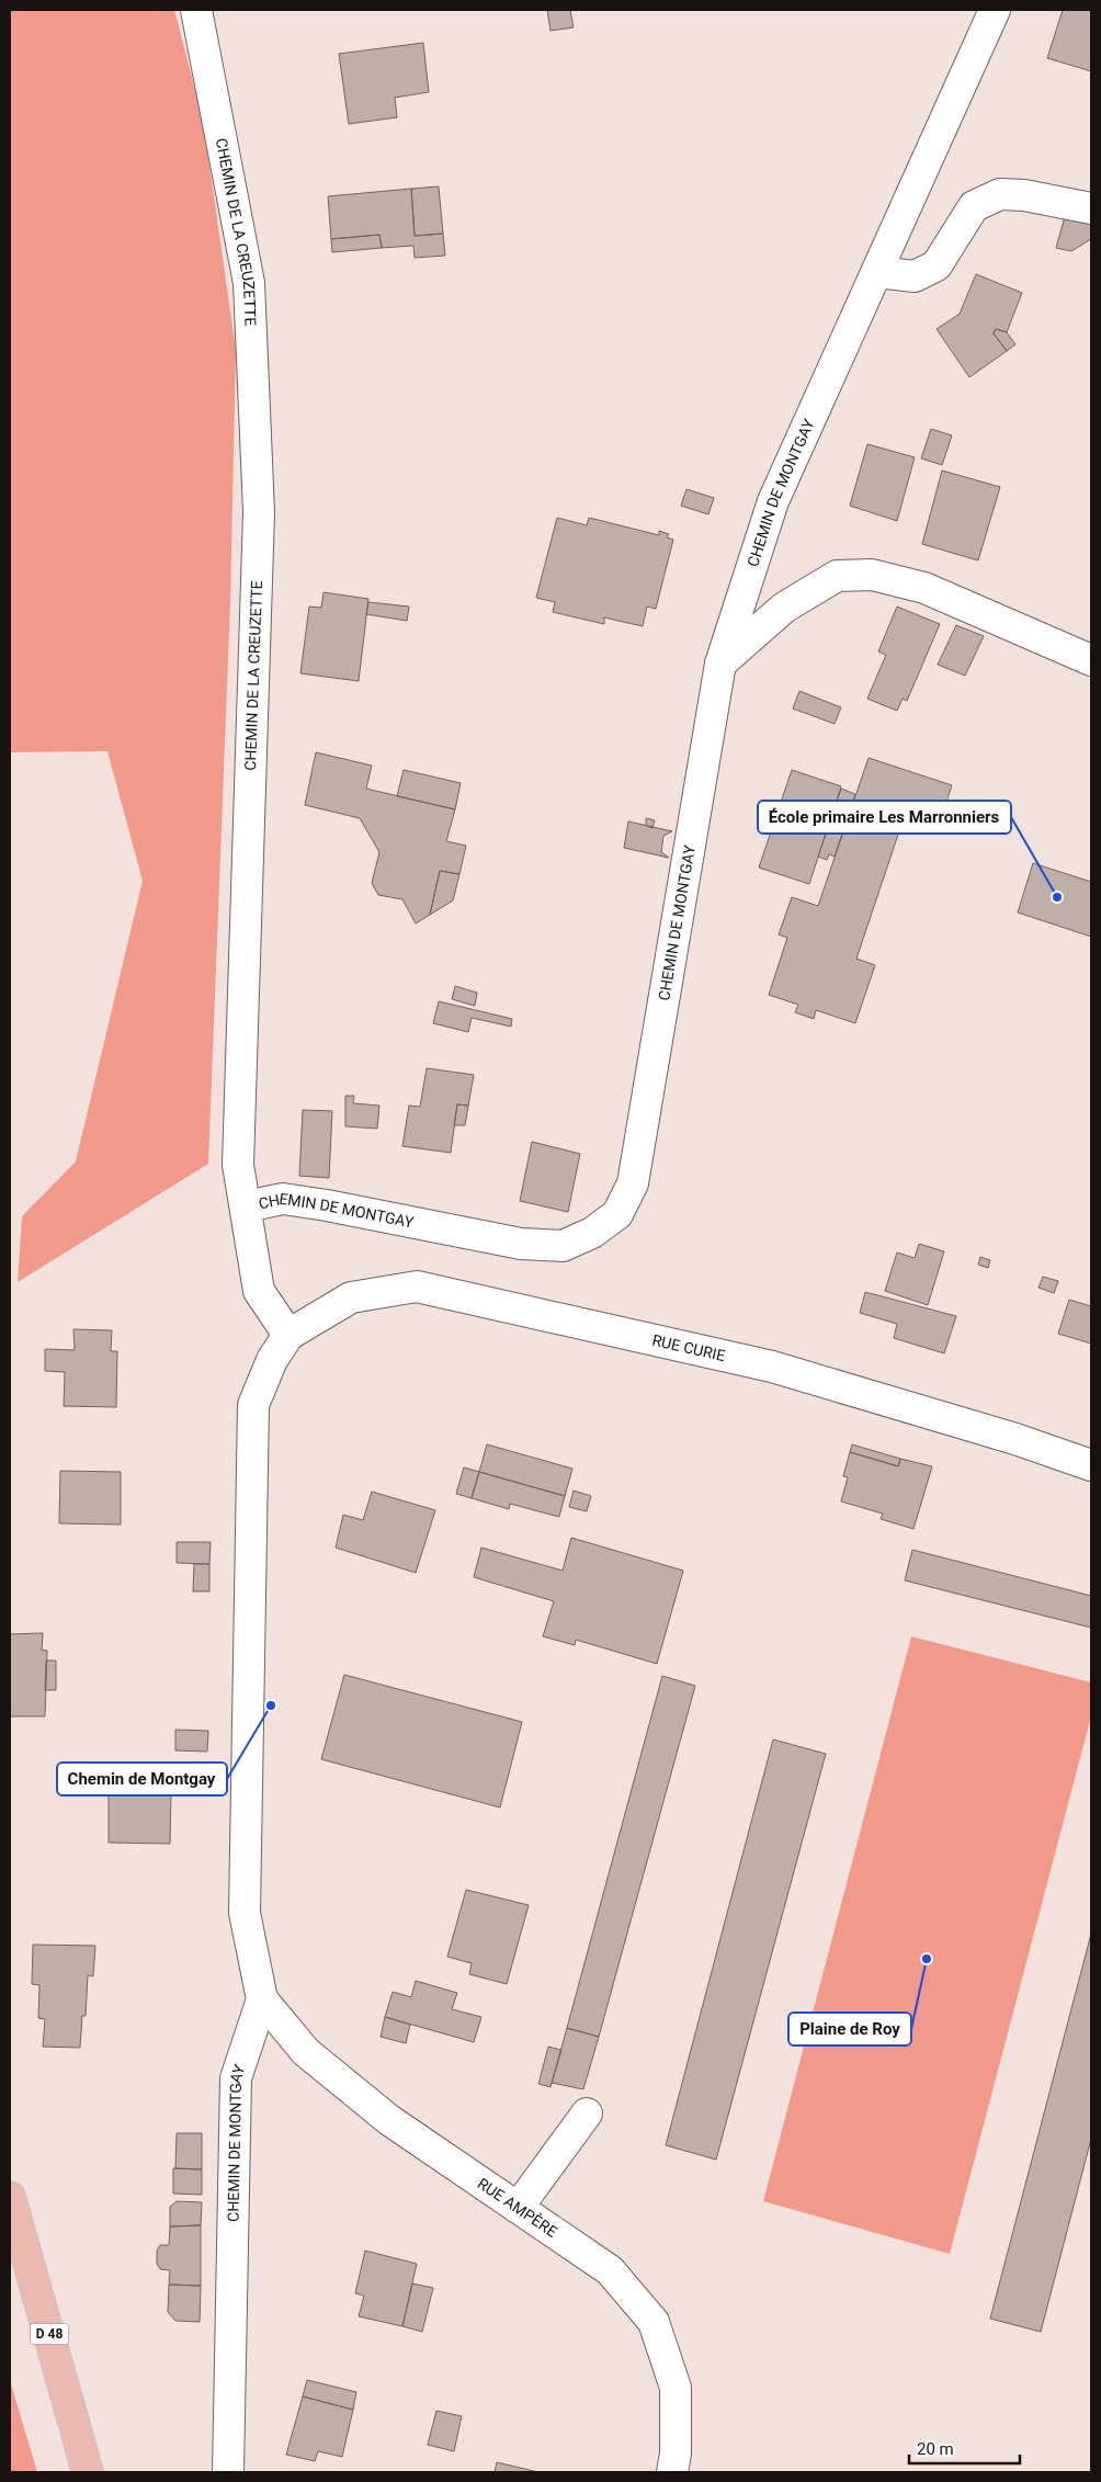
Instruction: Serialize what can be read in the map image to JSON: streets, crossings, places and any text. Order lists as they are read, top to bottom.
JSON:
{
  "streets": {
    "main road": ["D 48"],
    "street": [
      "CHEMIN DE LA CREUZETTE",
      "CHEMIN DE MONTGAY",
      "RUE CURIE",
      "RUE AMPÈRE"
    ]
  },
  "crossings": [
    ["CHEMIN DE LA CREUZETTE", "CHEMIN DE MONTGAY"],
    ["CHEMIN DE LA CREUZETTE", "RUE CURIE"],
    ["CHEMIN DE MONTGAY", "RUE CURIE"],
    ["CHEMIN DE MONTGAY", "RUE AMPÈRE"]
  ],
  "places": ["École primaire Les Marronniers", "Chemin de Montgay", "Plaine de Roy"],
  "scale_bar": "20 m"
}
